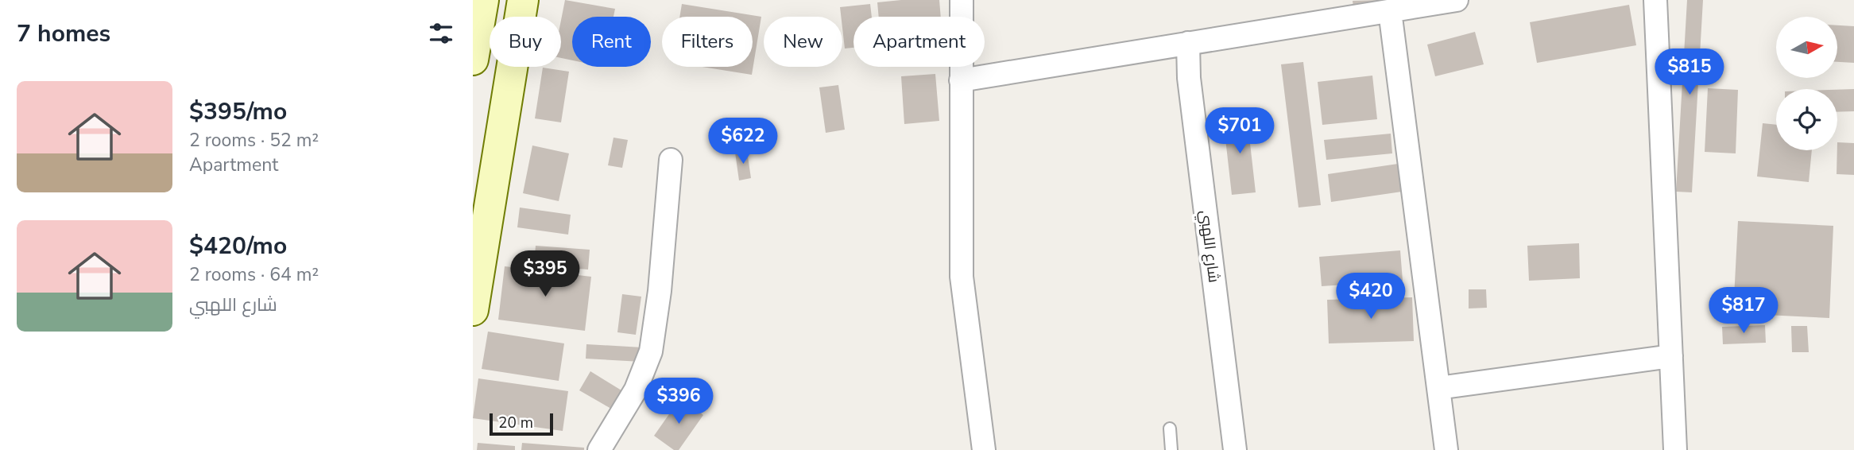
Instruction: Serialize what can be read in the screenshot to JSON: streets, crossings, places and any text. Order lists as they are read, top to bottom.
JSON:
{
  "streets": {
    "street": ["شارع اللهبي"]
  },
  "scale_bar": "20 m",
  "north": "right",
  "page": {
    "heading": "7 homes",
    "chip": [
      "Buy",
      "Rent",
      "Filters",
      "New",
      "Apartment"
    ],
    "price": [
      "$815",
      "$701",
      "$622",
      "$395",
      "$420",
      "$817",
      "$396"
    ],
    "list": [
      {
        "name": "$395/mo",
        "note": "2 rooms · 52 m² · Apartment"
      },
      {
        "name": "$420/mo",
        "note": "2 rooms · 64 m² · شارع اللهبي"
      }
    ],
    "scale": "20 m"
  }
}
